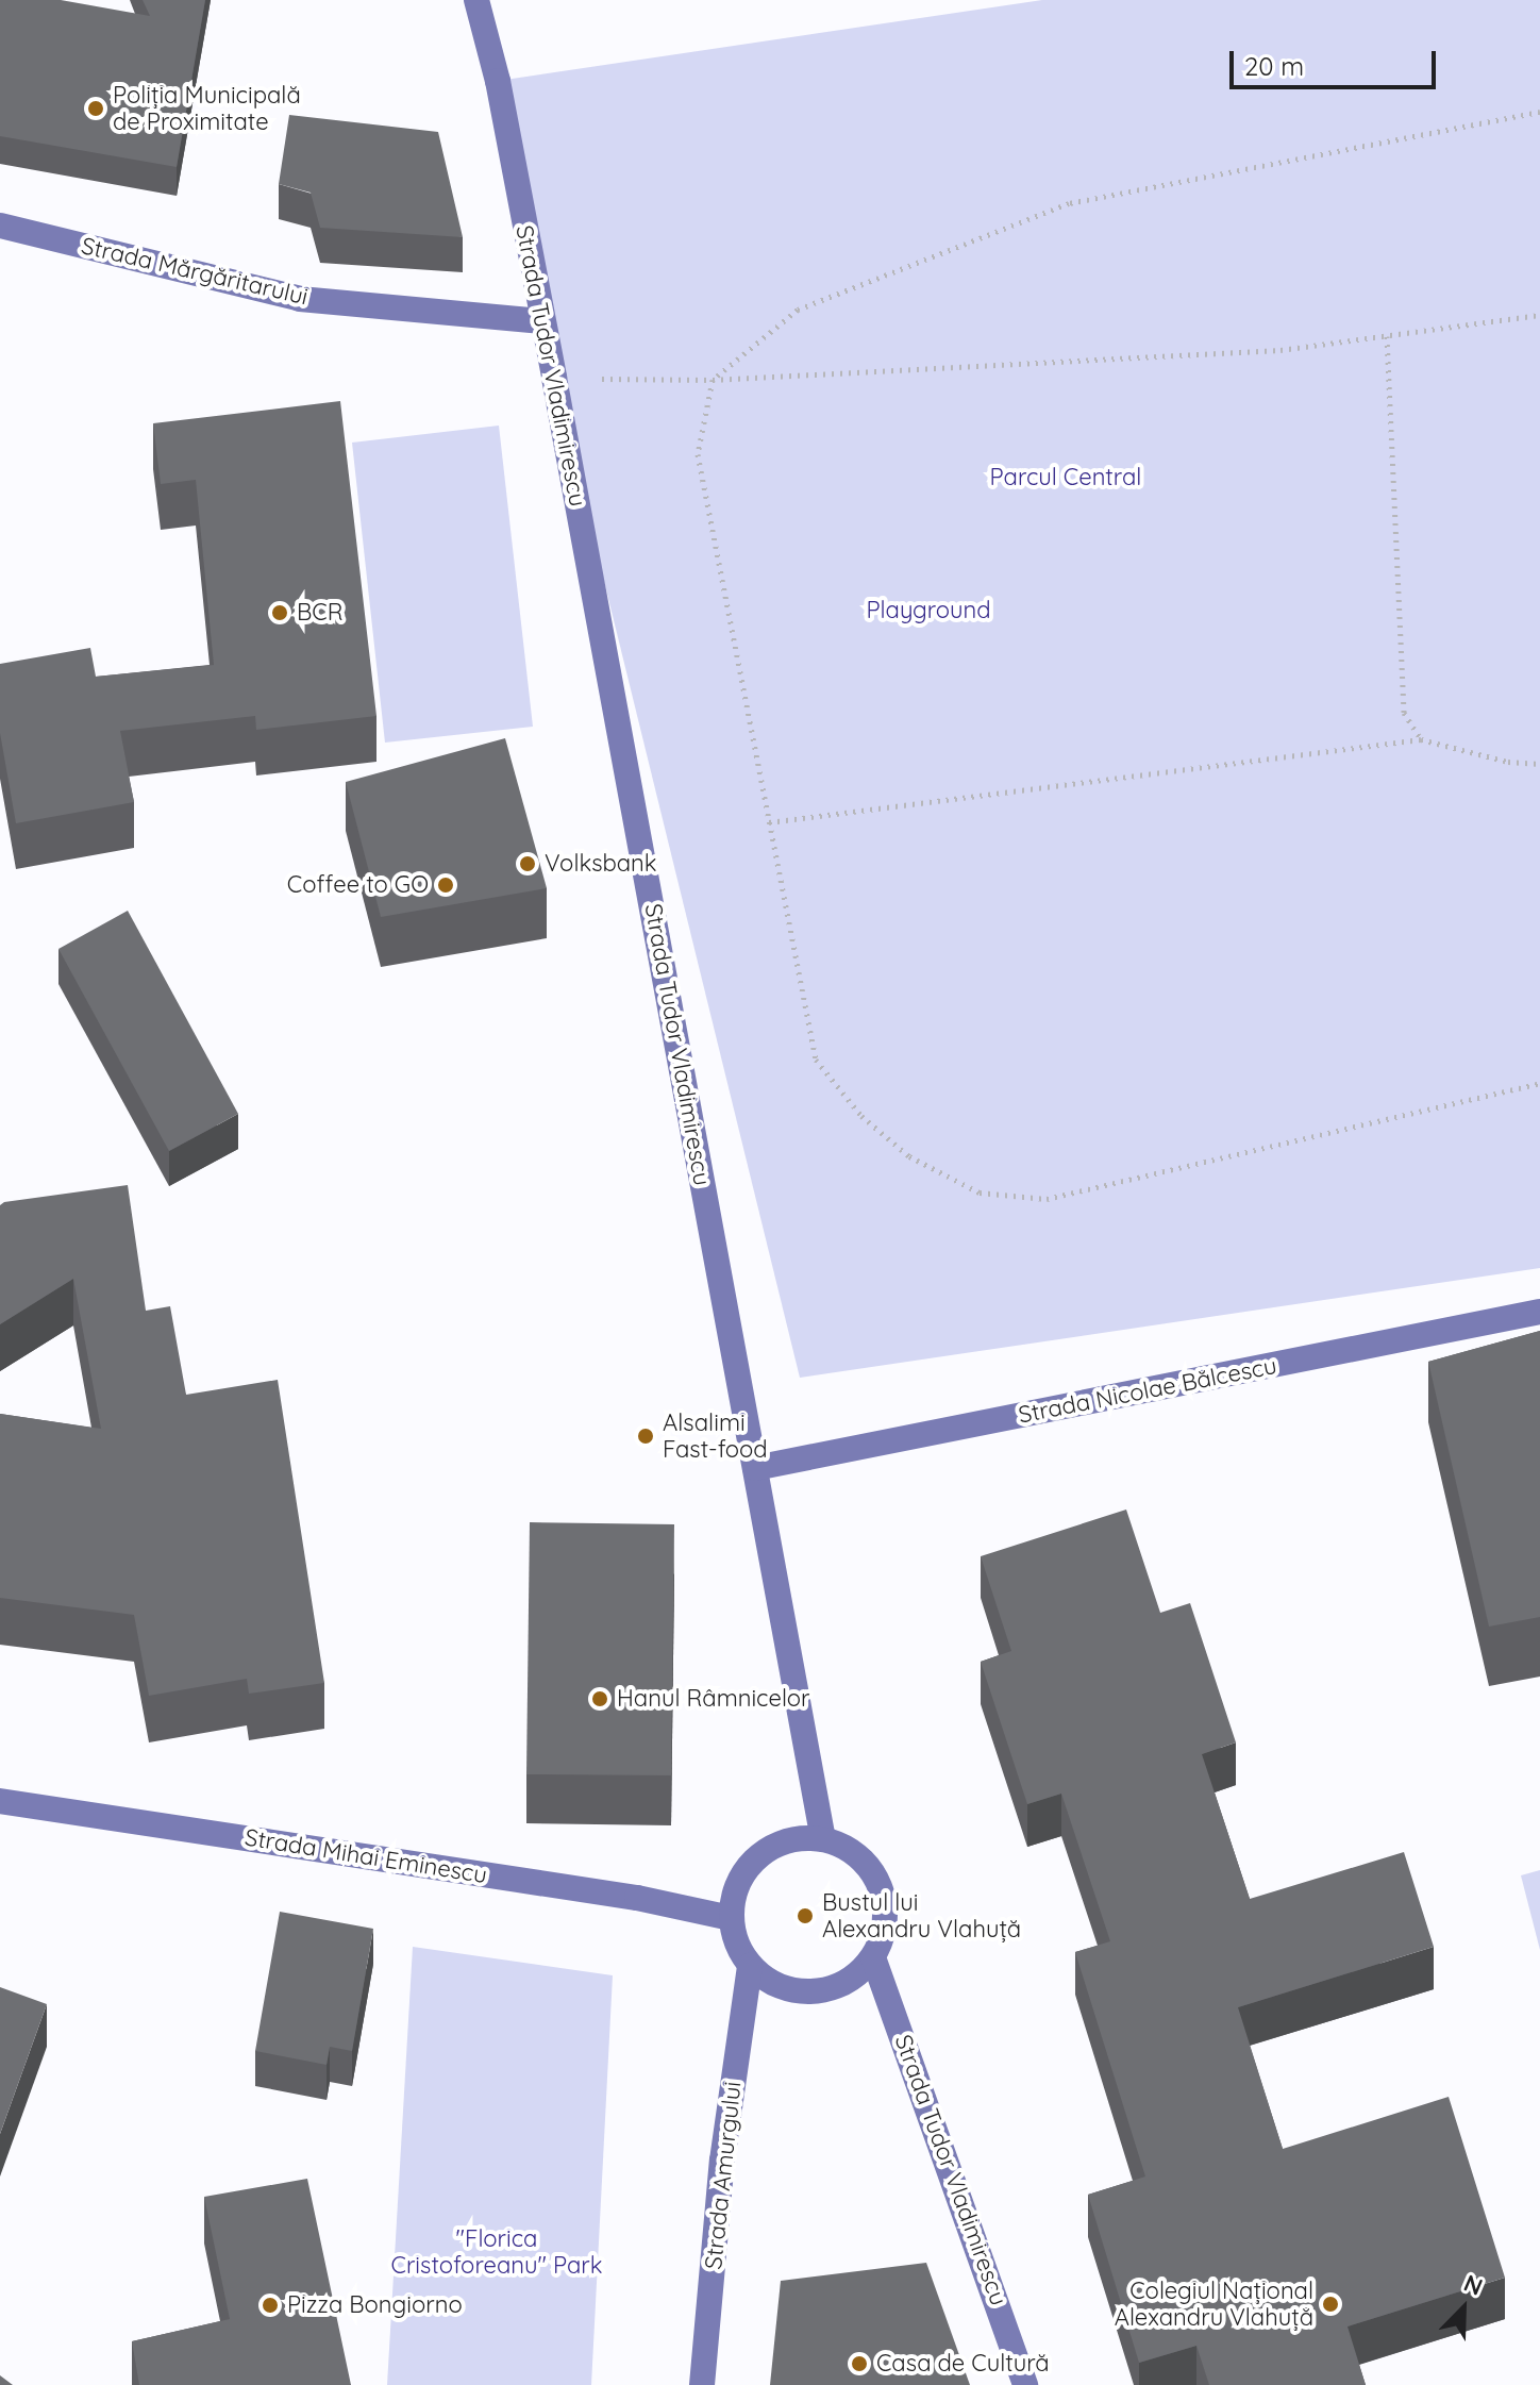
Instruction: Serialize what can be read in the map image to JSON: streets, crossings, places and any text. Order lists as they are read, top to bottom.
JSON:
{
  "streets": {
    "street": [
      "Strada Mărgăritarului",
      "Strada Tudor Vladimirescu",
      "Strada Nicolae Bălcescu",
      "Strada Mihai Eminescu",
      "Strada Amurgului"
    ]
  },
  "crossings": [
    ["Strada Mărgăritarului", "Strada Tudor Vladimirescu"],
    ["Strada Tudor Vladimirescu", "Strada Nicolae Bălcescu"],
    ["Strada Tudor Vladimirescu", "Strada Mihai Eminescu"],
    ["Strada Tudor Vladimirescu", "Strada Amurgului"],
    ["Strada Mihai Eminescu", "Strada Amurgului"]
  ],
  "parks": ["Parcul Central", "Playground", "\"Florica Cristoforeanu\" Park"],
  "places": [
    "Poliția Municipală de Proximitate",
    "BCR",
    "Volksbank",
    "Coffee to GO",
    "Alsalimi Fast-food",
    "Hanul Râmnicelor",
    "Bustul lui Alexandru Vlahuță",
    "Colegiul Național Alexandru Vlahuță",
    "Pizza Bongiorno",
    "Casa de Cultură"
  ],
  "scale_bar": "20 m",
  "north": "top right"
}
